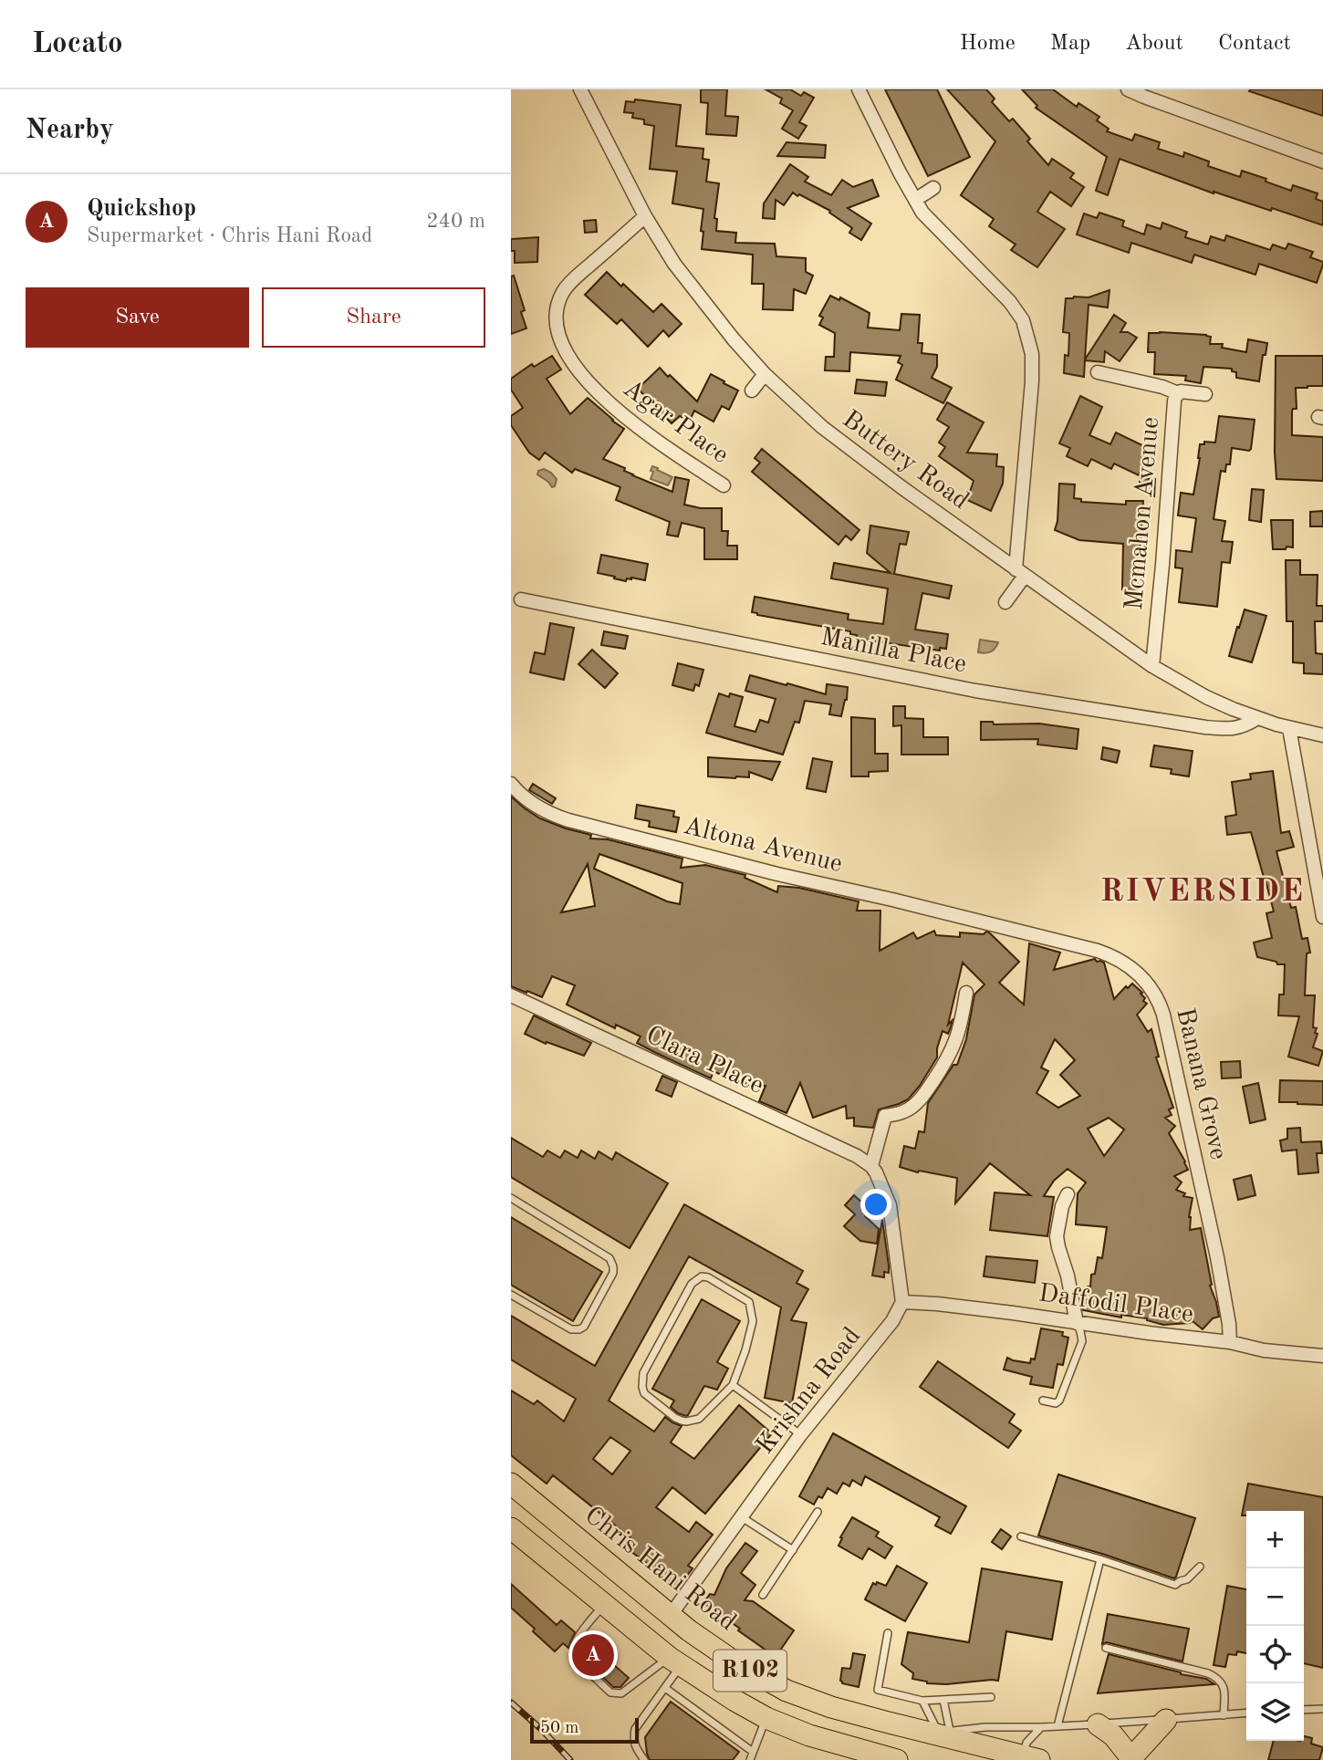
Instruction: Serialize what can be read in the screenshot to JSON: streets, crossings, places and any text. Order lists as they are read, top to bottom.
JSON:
{
  "streets": {
    "main road": ["Chris Hani Road", "R102"],
    "street": [
      "Agar Place",
      "Buttery Road",
      "Mcmahon Avenue",
      "Manilla Place",
      "Altona Avenue",
      "Clara Place",
      "Banana Grove",
      "Daffodil Place",
      "Krishna Road"
    ]
  },
  "crossings": [
    ["Agar Place", "Buttery Road"],
    ["Buttery Road", "Mcmahon Avenue"],
    ["Buttery Road", "Manilla Place"],
    ["Altona Avenue", "Banana Grove"],
    ["Banana Grove", "Daffodil Place"],
    ["Daffodil Place", "Krishna Road"],
    ["Krishna Road", "Chris Hani Road"]
  ],
  "districts": ["RIVERSIDE"],
  "scale_bar": "50 m",
  "page": {
    "header": "Locato",
    "nav": [
      "Home",
      "Map",
      "About",
      "Contact"
    ],
    "heading": "Nearby",
    "list": [
      {
        "mark": "A",
        "name": "Quickshop",
        "note": "Supermarket · Chris Hani Road",
        "value": "240 m"
      }
    ],
    "buttons": ["Save", "Share"],
    "map_buttons": ["+", "−"],
    "pins": "A",
    "scale": "50 m"
  }
}
